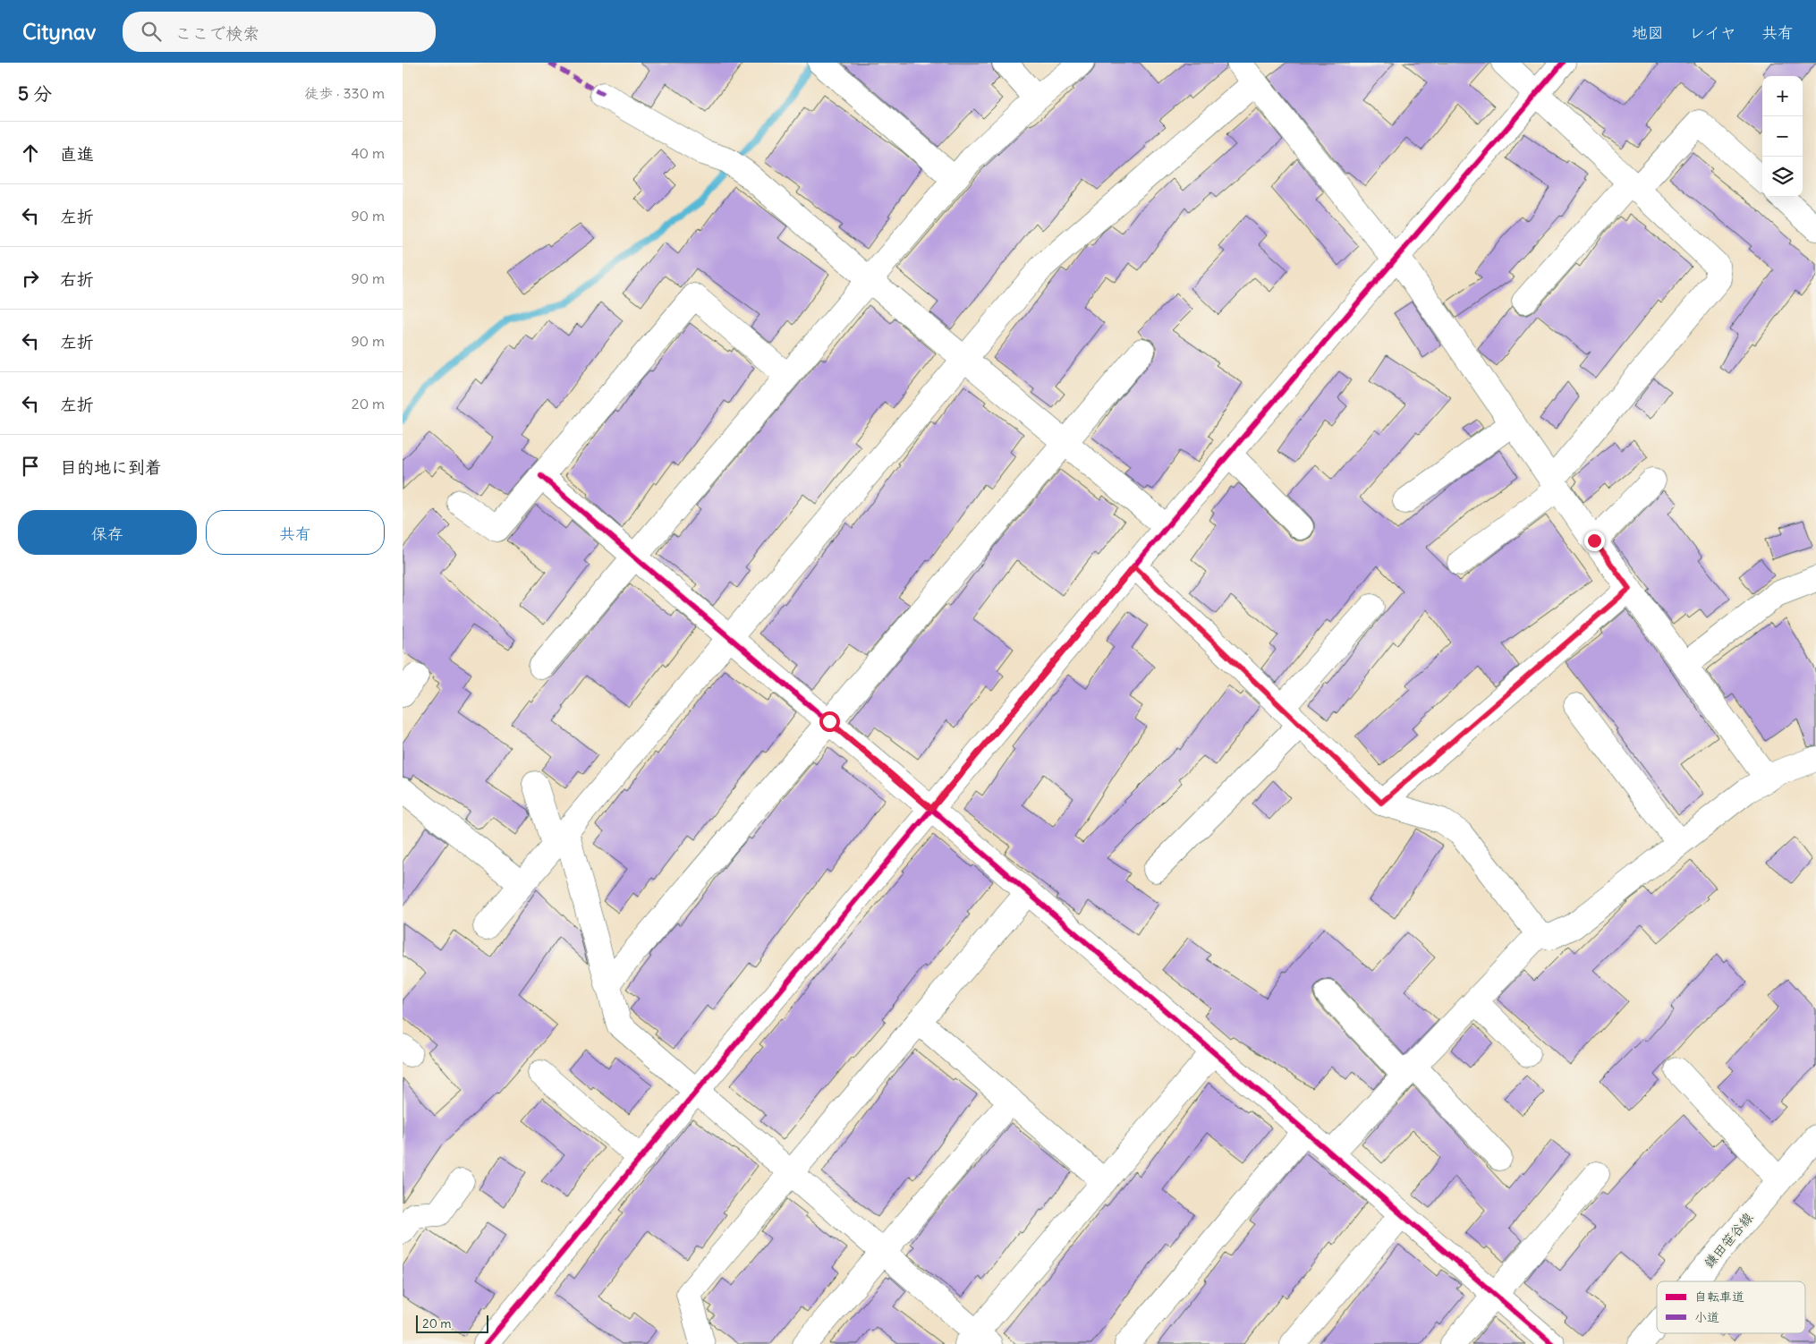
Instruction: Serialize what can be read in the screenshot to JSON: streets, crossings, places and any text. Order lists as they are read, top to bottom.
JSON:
{
  "streets": {
    "street": ["鎌田笹谷線"]
  },
  "legend": ["自転車道", "小道"],
  "scale_bar": "20 m",
  "page": {
    "header": "Citynav",
    "search": "ここで検索",
    "nav": ["地図", "レイヤ", "共有"],
    "heading": ["5 分", "徒歩 · 330 m"],
    "map_buttons": ["+", "−"],
    "list": [
      ["直進", "40 m"],
      ["左折", "90 m"],
      ["右折", "90 m"],
      ["左折", "90 m"],
      ["左折", "20 m"],
      "目的地に到着"
    ],
    "buttons": ["保存", "共有"],
    "scale": "20 m"
  }
}
